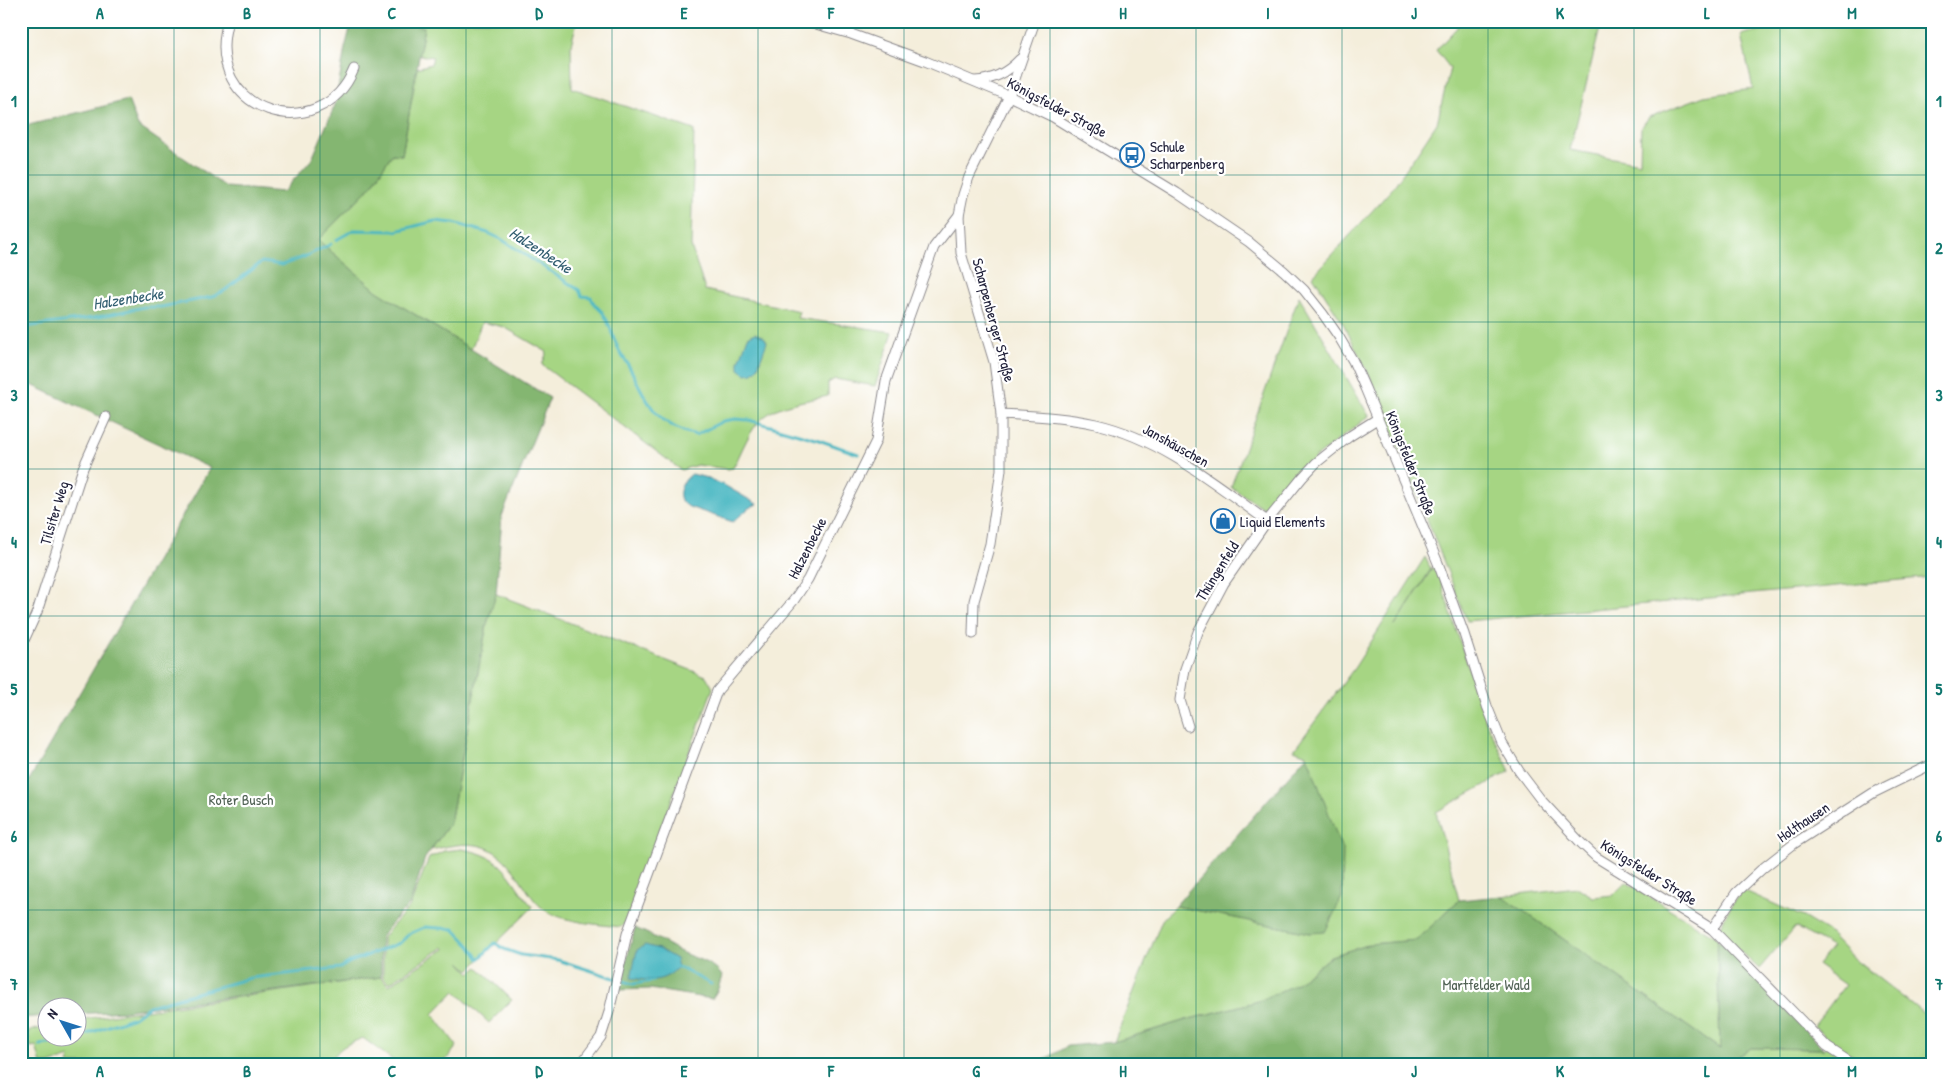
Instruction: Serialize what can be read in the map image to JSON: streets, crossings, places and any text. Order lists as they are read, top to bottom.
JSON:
{
  "streets": {
    "street": [
      "Königsfelder Straße",
      "Scharpenberger Straße",
      "Janshäuschen",
      "Tilsiter Weg",
      "Halzenbecke",
      "Thüngenfeld",
      "Holthausen"
    ]
  },
  "crossings": [
    ["Königsfelder Straße", "Scharpenberger Straße"],
    ["Königsfelder Straße", "Thüngenfeld"],
    ["Königsfelder Straße", "Holthausen"],
    ["Scharpenberger Straße", "Janshäuschen"],
    ["Scharpenberger Straße", "Halzenbecke"],
    ["Janshäuschen", "Thüngenfeld"]
  ],
  "water": ["Halzenbecke"],
  "parks": ["Roter Busch", "Martfelder Wald"],
  "places": {
    "bus stop": ["Schule Scharpenberg"],
    "shop": ["Liquid Elements"]
  },
  "north": "top left",
  "grid": {
    "columns": [
      "A",
      "B",
      "C",
      "D",
      "E",
      "F",
      "G",
      "H",
      "I",
      "J",
      "K",
      "L",
      "M"
    ],
    "rows": [
      "1",
      "2",
      "3",
      "4",
      "5",
      "6",
      "7"
    ]
  }
}
